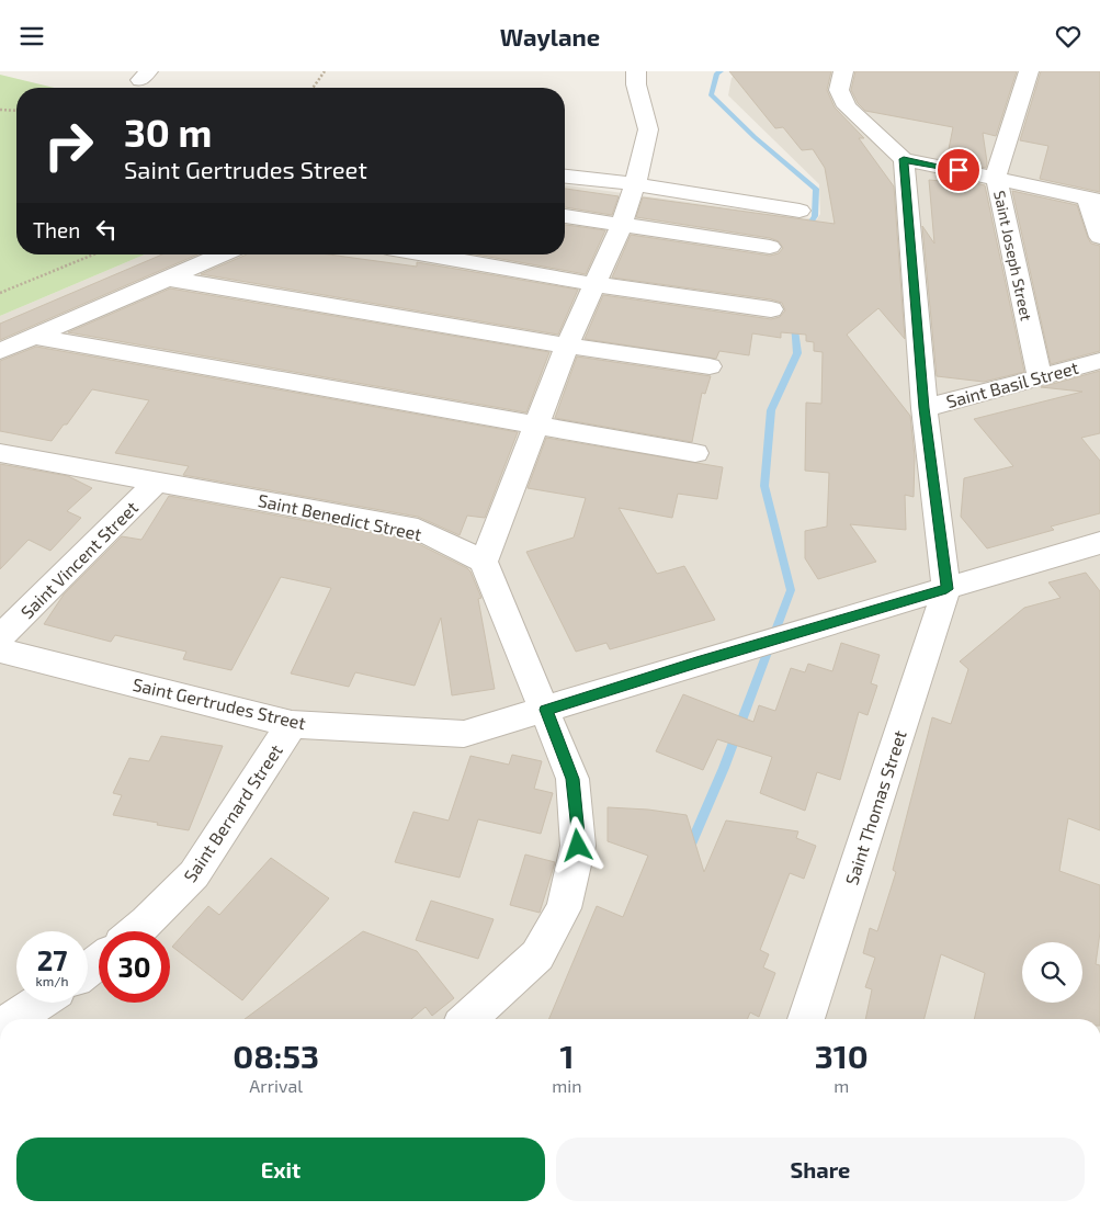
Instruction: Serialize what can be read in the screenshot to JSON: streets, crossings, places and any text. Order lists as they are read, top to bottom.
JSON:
{
  "streets": {
    "street": [
      "Saint Joseph Street",
      "Saint Basil Street",
      "Saint Benedict Street",
      "Saint Vincent Street",
      "Saint Gertrudes Street",
      "Saint Thomas Street",
      "Saint Bernard Street"
    ]
  },
  "crossings": [
    ["Saint Joseph Street", "Saint Basil Street"],
    ["Saint Benedict Street", "Saint Vincent Street"],
    ["Saint Gertrudes Street", "Saint Thomas Street"],
    ["Saint Gertrudes Street", "Saint Bernard Street"]
  ],
  "page": {
    "header": "Waylane",
    "turn": ["30 m", "Saint Gertrudes Street"],
    "then": "Then",
    "speed": "27 km/h",
    "limit": "30",
    "eta": [
      "08:53",
      "Arrival",
      "1",
      "min",
      "310",
      "m"
    ],
    "buttons": ["Exit", "Share"]
  }
}
